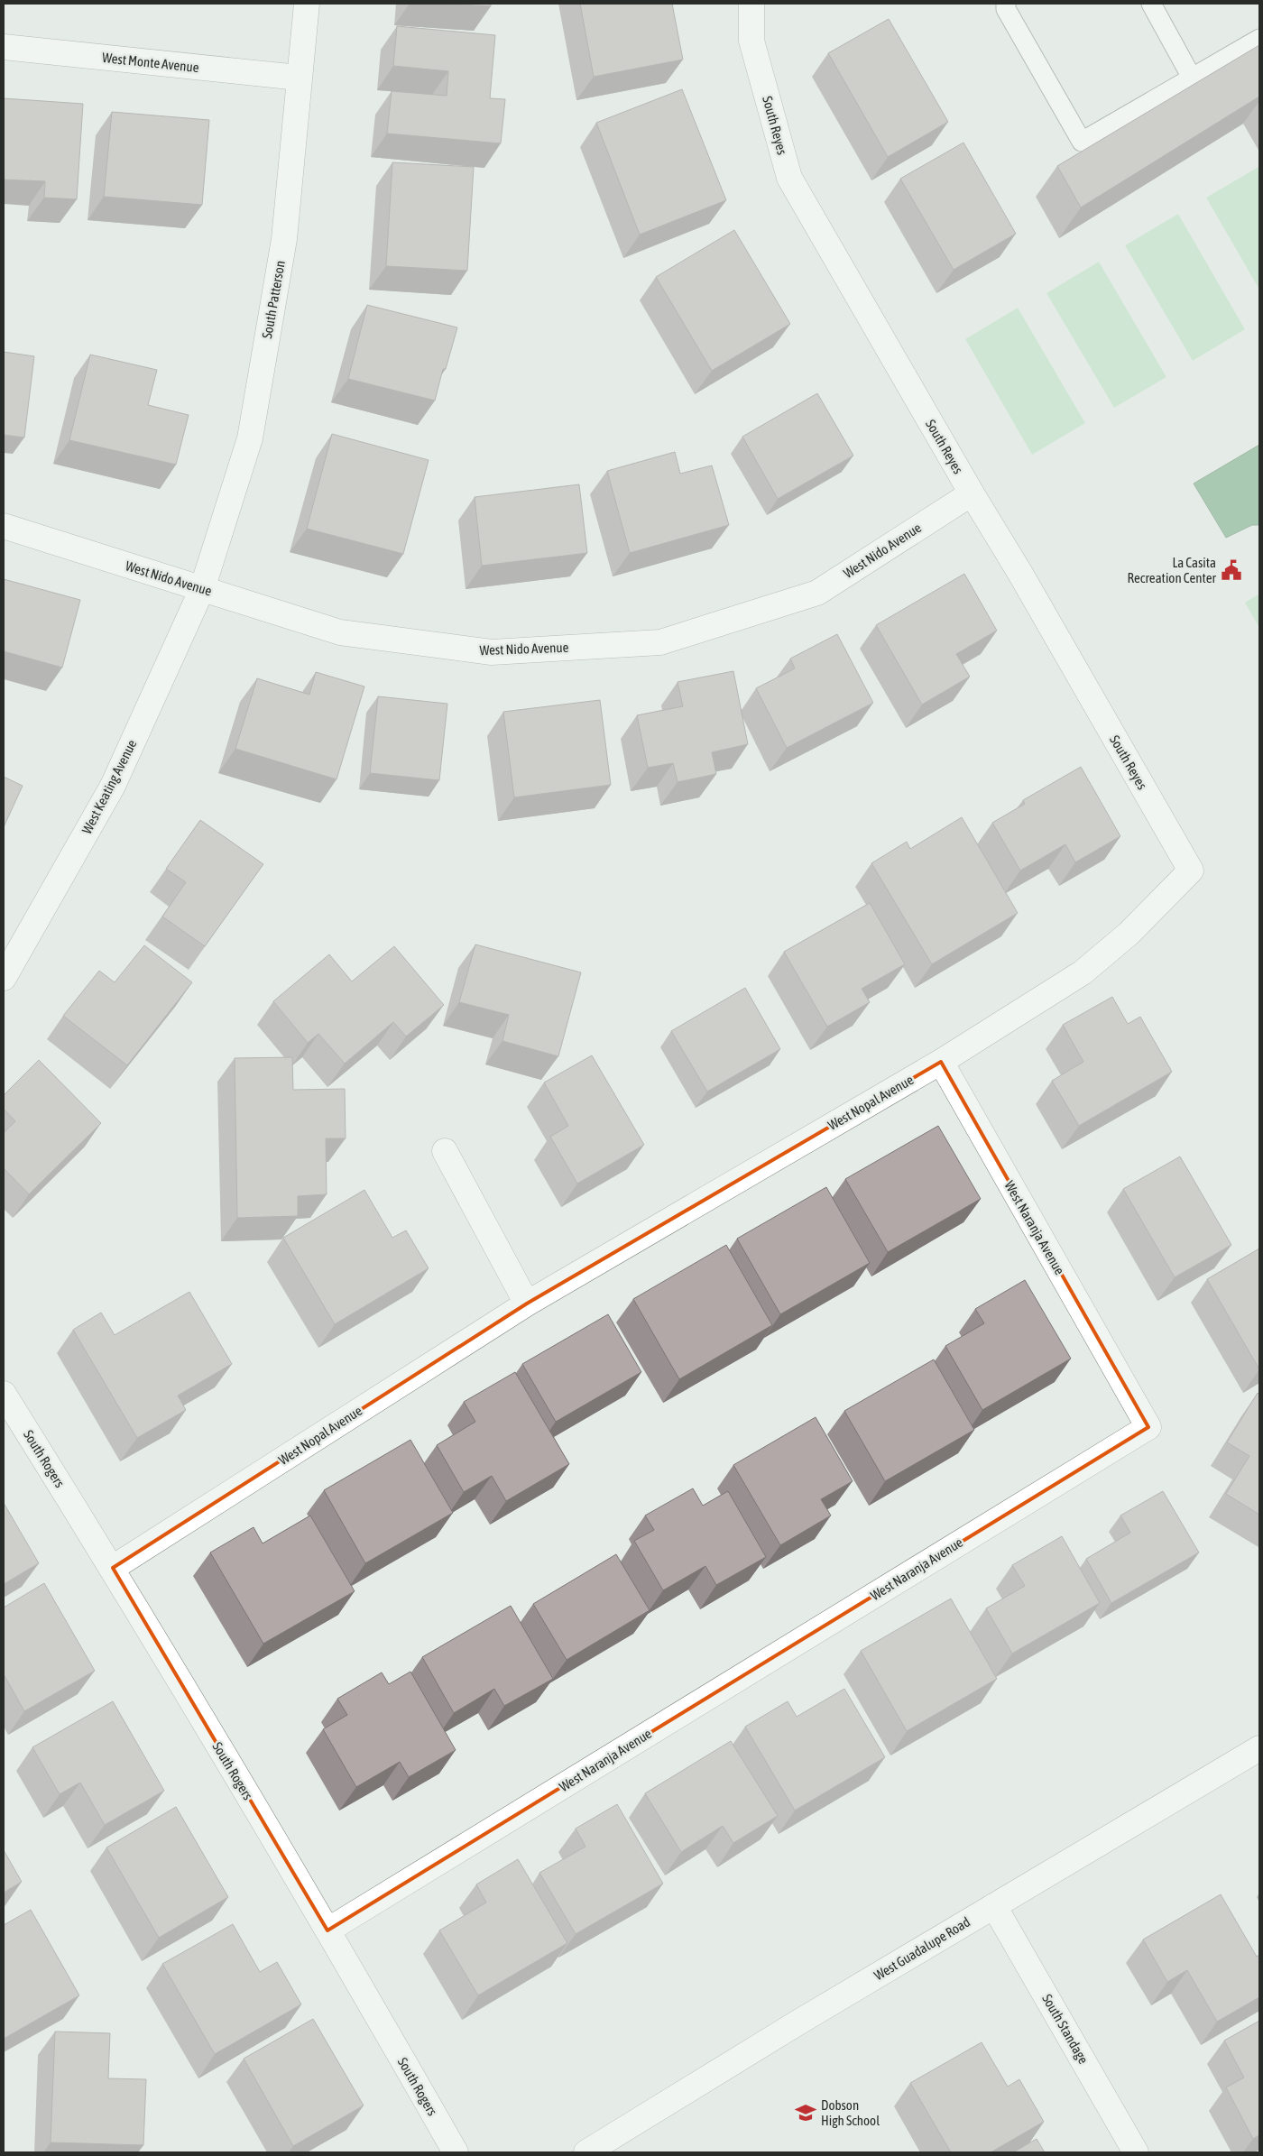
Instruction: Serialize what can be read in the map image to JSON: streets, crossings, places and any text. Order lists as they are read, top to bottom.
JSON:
{
  "streets": {
    "street": [
      "West Monte Avenue",
      "South Reyes",
      "South Patterson",
      "West Nido Avenue",
      "West Keating Avenue",
      "West Nopal Avenue",
      "West Naranja Avenue",
      "South Rogers",
      "West Guadalupe Road",
      "South Standage"
    ]
  },
  "crossings": [
    ["West Monte Avenue", "South Patterson"],
    ["South Reyes", "West Nido Avenue"],
    ["South Reyes", "West Nopal Avenue"],
    ["South Patterson", "West Nido Avenue"],
    ["South Patterson", "West Keating Avenue"],
    ["West Nido Avenue", "West Keating Avenue"],
    ["West Nopal Avenue", "West Naranja Avenue"],
    ["West Nopal Avenue", "South Rogers"],
    ["West Naranja Avenue", "South Rogers"],
    ["West Guadalupe Road", "South Standage"]
  ],
  "places": {
    "public building": ["La Casita Recreation Center"],
    "school or university": ["Dobson High School"]
  }
}
